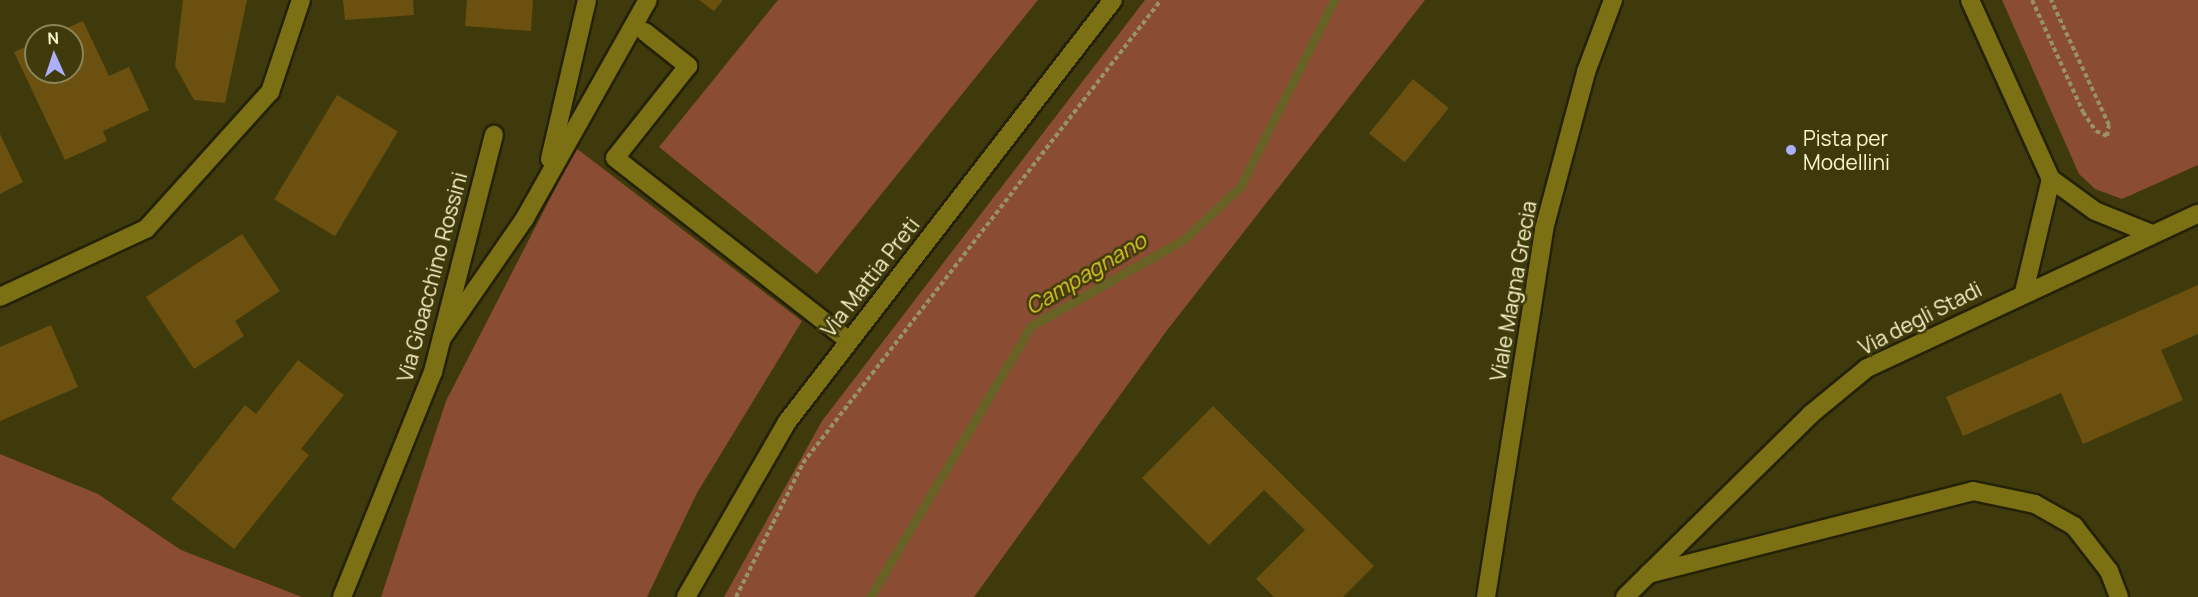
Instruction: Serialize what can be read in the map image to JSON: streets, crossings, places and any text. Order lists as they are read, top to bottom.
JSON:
{
  "streets": {
    "street": [
      "Via Gioacchino Rossini",
      "Via Mattia Preti",
      "Viale Magna Grecia",
      "Via degli Stadi"
    ]
  },
  "water": ["Campagnano"],
  "places": ["Pista per Modellini"],
  "north": "top"
}
